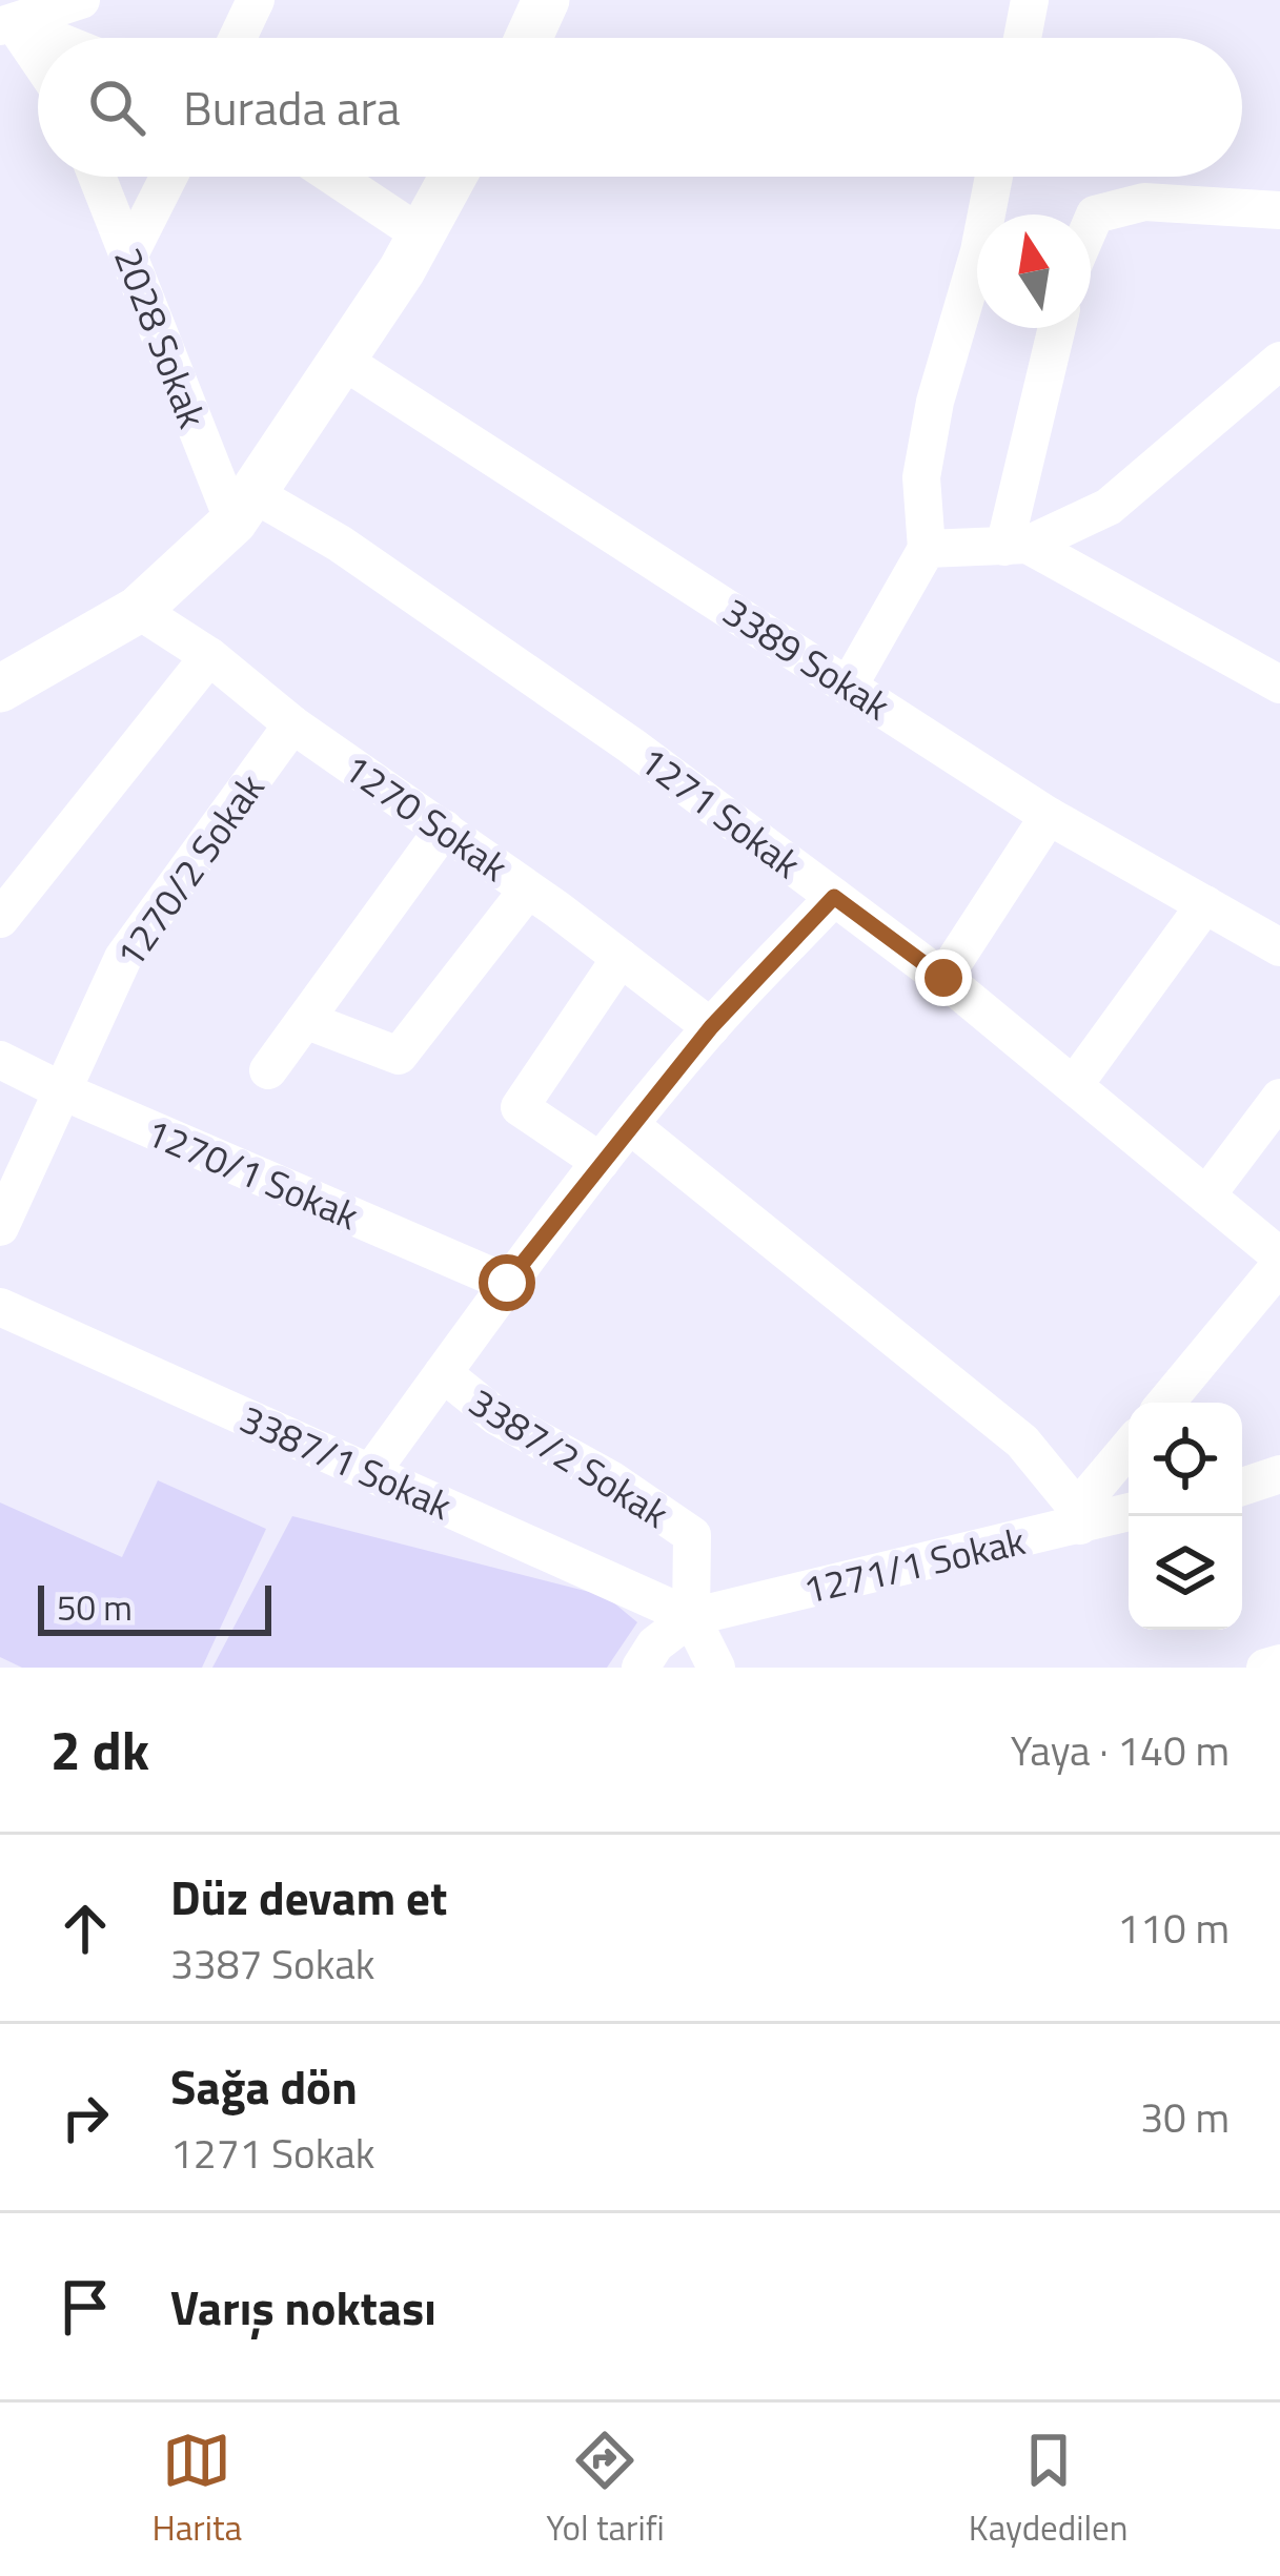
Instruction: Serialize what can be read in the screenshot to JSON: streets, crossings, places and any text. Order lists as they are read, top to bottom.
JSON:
{
  "streets": {
    "street": [
      "2028 Sokak",
      "3389 Sokak",
      "1271 Sokak",
      "1270 Sokak",
      "1270/2 Sokak",
      "1270/1 Sokak",
      "3387/2 Sokak",
      "3387/1 Sokak",
      "1271/1 Sokak"
    ]
  },
  "crossings": [
    ["2028 Sokak", "1271 Sokak"],
    ["1270 Sokak", "1270/2 Sokak"],
    ["1270/2 Sokak", "1270/1 Sokak"],
    ["3387/2 Sokak", "3387/1 Sokak"],
    ["3387/2 Sokak", "1271/1 Sokak"],
    ["3387/1 Sokak", "1271/1 Sokak"]
  ],
  "scale_bar": "50 m",
  "north": "top",
  "page": {
    "search": "Burada ara",
    "scale": "50 m",
    "heading": ["2 dk", "Yaya · 140 m"],
    "list": [
      ["Düz devam et", "3387 Sokak", "110 m"],
      ["Sağa dön", "1271 Sokak", "30 m"],
      "Varış noktası"
    ],
    "nav": ["Harita", "Yol tarifi", "Kaydedilen"]
  }
}
